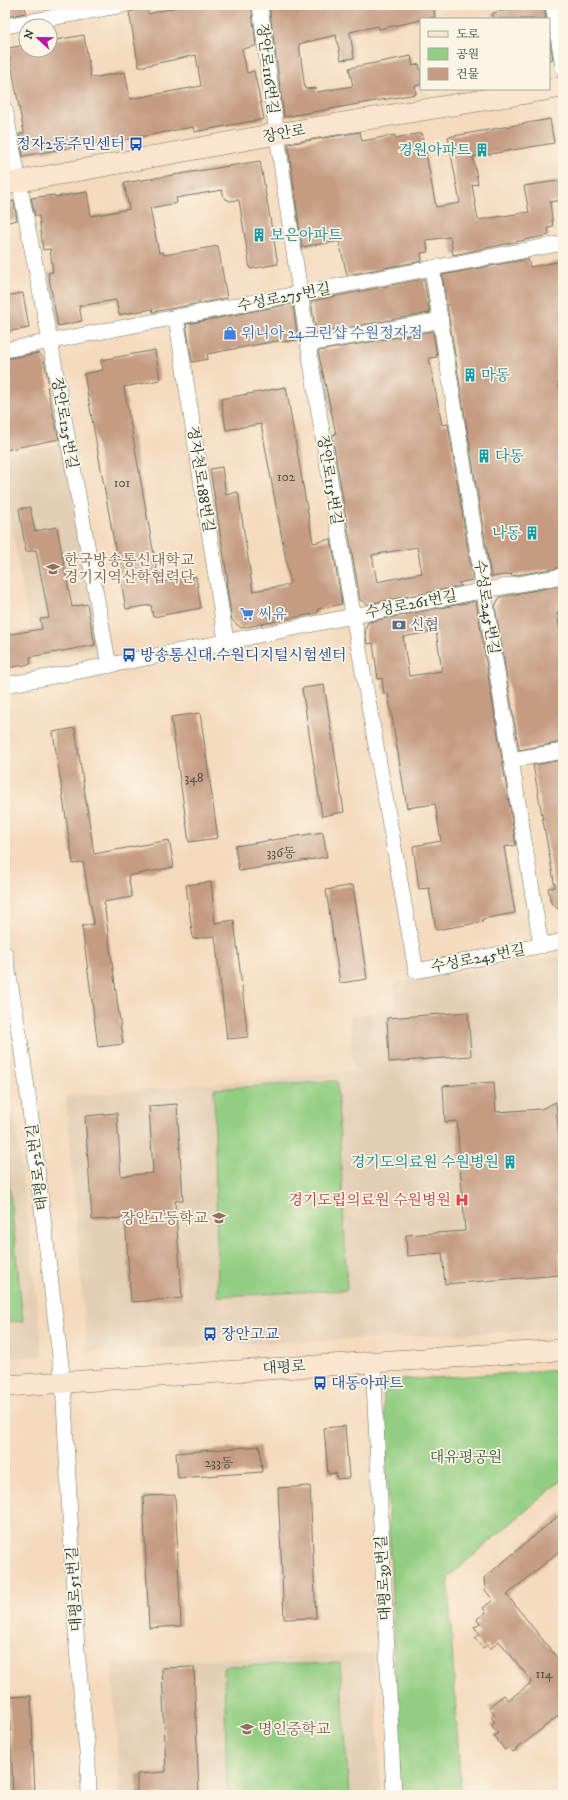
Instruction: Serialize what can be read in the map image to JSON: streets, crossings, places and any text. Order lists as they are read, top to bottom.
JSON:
{
  "streets": {
    "street": [
      "장안로116번길",
      "장안로",
      "수성로275번길",
      "장안로125번길",
      "정자천로188번길",
      "장안로115번길",
      "수성로261번길",
      "수성로245번길",
      "태평로52번길",
      "대평로",
      "대평로39번길",
      "대평로51번길"
    ]
  },
  "crossings": [
    ["장안로116번길", "장안로"],
    ["장안로116번길", "장안로115번길"],
    ["장안로", "장안로125번길"],
    ["장안로", "장안로115번길"],
    ["수성로275번길", "장안로125번길"],
    ["수성로275번길", "정자천로188번길"],
    ["수성로275번길", "장안로115번길"],
    ["수성로275번길", "수성로245번길"],
    ["장안로115번길", "수성로261번길"],
    ["장안로115번길", "수성로245번길"],
    ["수성로261번길", "수성로245번길"],
    ["태평로52번길", "대평로"],
    ["태평로52번길", "대평로51번길"],
    ["대평로", "대평로39번길"],
    ["대평로", "대평로51번길"]
  ],
  "parks": ["대유평공원"],
  "places": {
    "bus stop": [
      "정자2동주민센터",
      "방송통신대.수원디지털시험센터",
      "장안고교",
      "대동아파트"
    ],
    "building": [
      "경원아파트",
      "보은아파트",
      "마동",
      "다동",
      "나동",
      "경기도의료원 수원병원"
    ],
    "shop": ["위니아 24크린샵 수원정자점"],
    "school or university": ["한국방송통신대학교 경기지역산학협력단", "장안고등학교", "명인중학교"],
    "supermarket": ["씨유"],
    "bank": ["신협"],
    "hospital": ["경기도립의료원 수원병원"]
  },
  "house_numbers": [
    "102",
    "101",
    "348",
    "336동",
    "233동",
    "114"
  ],
  "legend": ["도로", "공원", "건물"],
  "north": "left"
}
